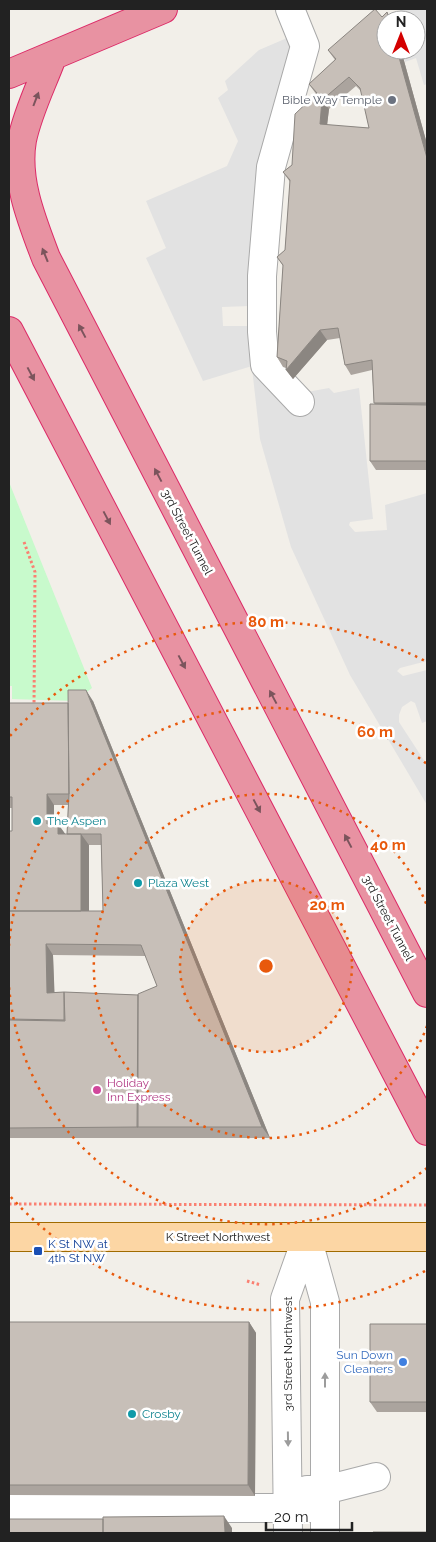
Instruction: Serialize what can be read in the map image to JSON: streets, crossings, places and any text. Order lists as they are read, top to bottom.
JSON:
{
  "streets": {
    "highway": ["3rd Street Tunnel"],
    "main road": ["K Street Northwest"],
    "street": ["3rd Street Northwest"]
  },
  "crossings": [
    ["K Street Northwest", "3rd Street Northwest"]
  ],
  "places": {
    "other": [
      "Bible Way Temple",
      "The Aspen",
      "Plaza West",
      "Holiday Inn Express",
      "Sun Down Cleaners",
      "Crosby"
    ],
    "transit": ["K St NW at 4th St NW"]
  },
  "scale_bar": "20 m",
  "north": "top",
  "rings": [
    "80 m",
    "60 m",
    "40 m",
    "20 m"
  ]
}
